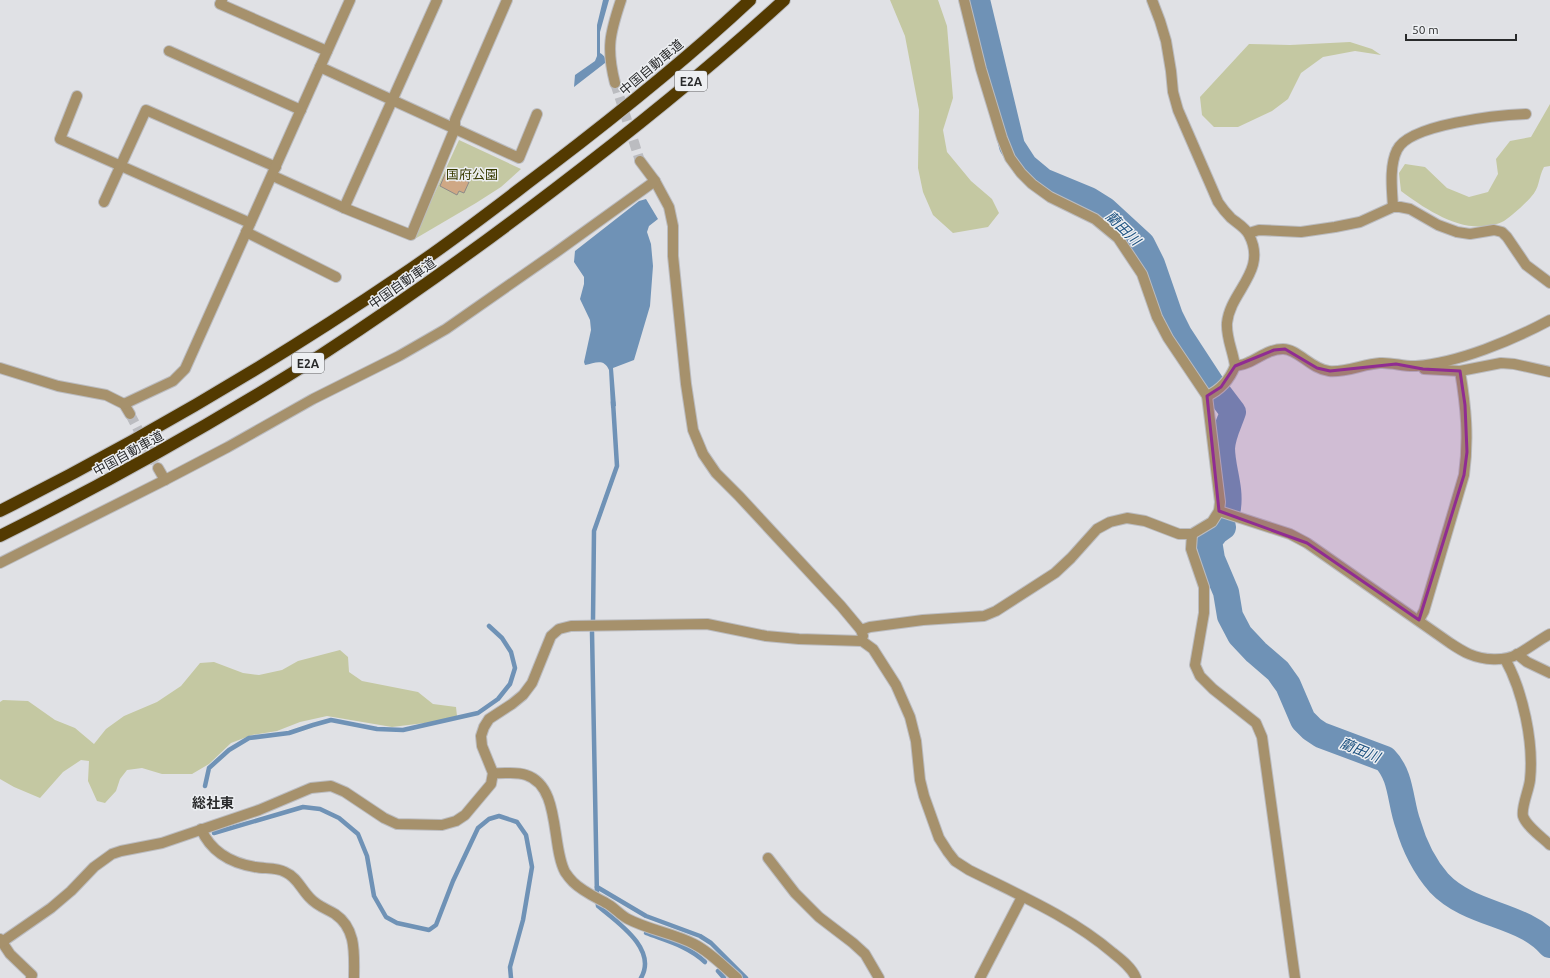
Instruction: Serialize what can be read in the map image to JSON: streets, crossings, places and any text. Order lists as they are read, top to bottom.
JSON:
{
  "streets": {
    "highway": ["中国自動車道", "E2A"]
  },
  "districts": ["総社東"],
  "water": ["藺田川"],
  "parks": ["国府公園"],
  "scale_bar": "50 m"
}
